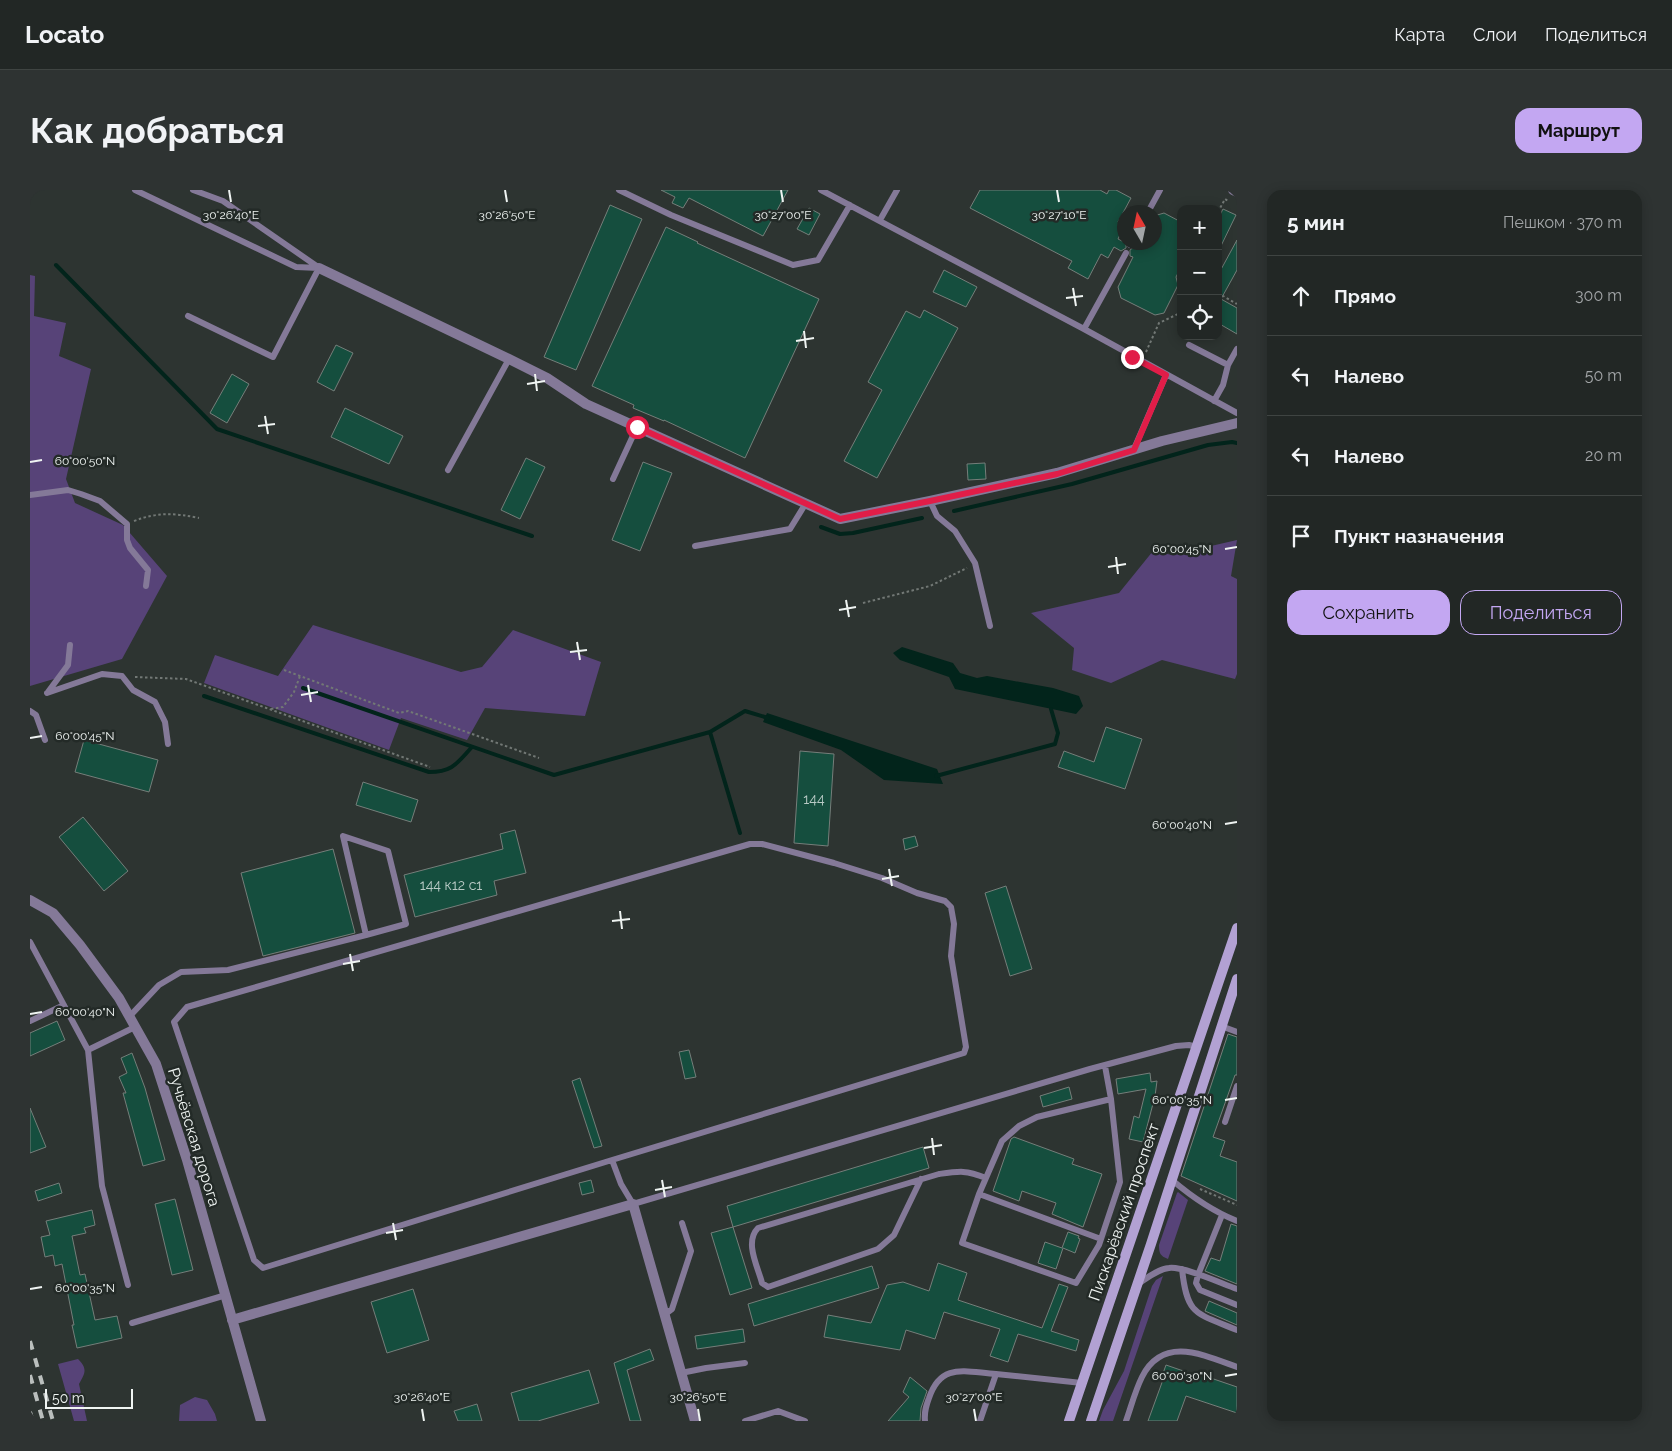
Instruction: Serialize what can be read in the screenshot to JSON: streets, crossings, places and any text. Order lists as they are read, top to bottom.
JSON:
{
  "streets": {
    "main road": ["Пискарёвский проспект"],
    "street": ["Ручьёвская дорога"]
  },
  "house_numbers": ["144", "144 к12 с1"],
  "scale_bar": "50 m",
  "north": "top",
  "page": {
    "header": "Locato",
    "nav": ["Карта", "Слои", "Поделиться"],
    "buttons": [
      "Маршрут",
      ["Сохранить", "Поделиться"]
    ],
    "title": "Как добраться",
    "heading": ["5 мин", "Пешком · 370 m"],
    "map_buttons": ["+", "−"],
    "list": [
      ["Прямо", "300 m"],
      ["Налево", "50 m"],
      ["Налево", "20 m"],
      "Пункт назначения"
    ],
    "scale": "50 m"
  },
  "coordinates": [
    "30°26'40\"E",
    "30°26'50\"E",
    "30°27'00\"E",
    "30°27'10\"E",
    "60°00'50\"N",
    "60°00'45\"N",
    "60°00'40\"N",
    "60°00'35\"N",
    "60°00'30\"N"
  ]
}
